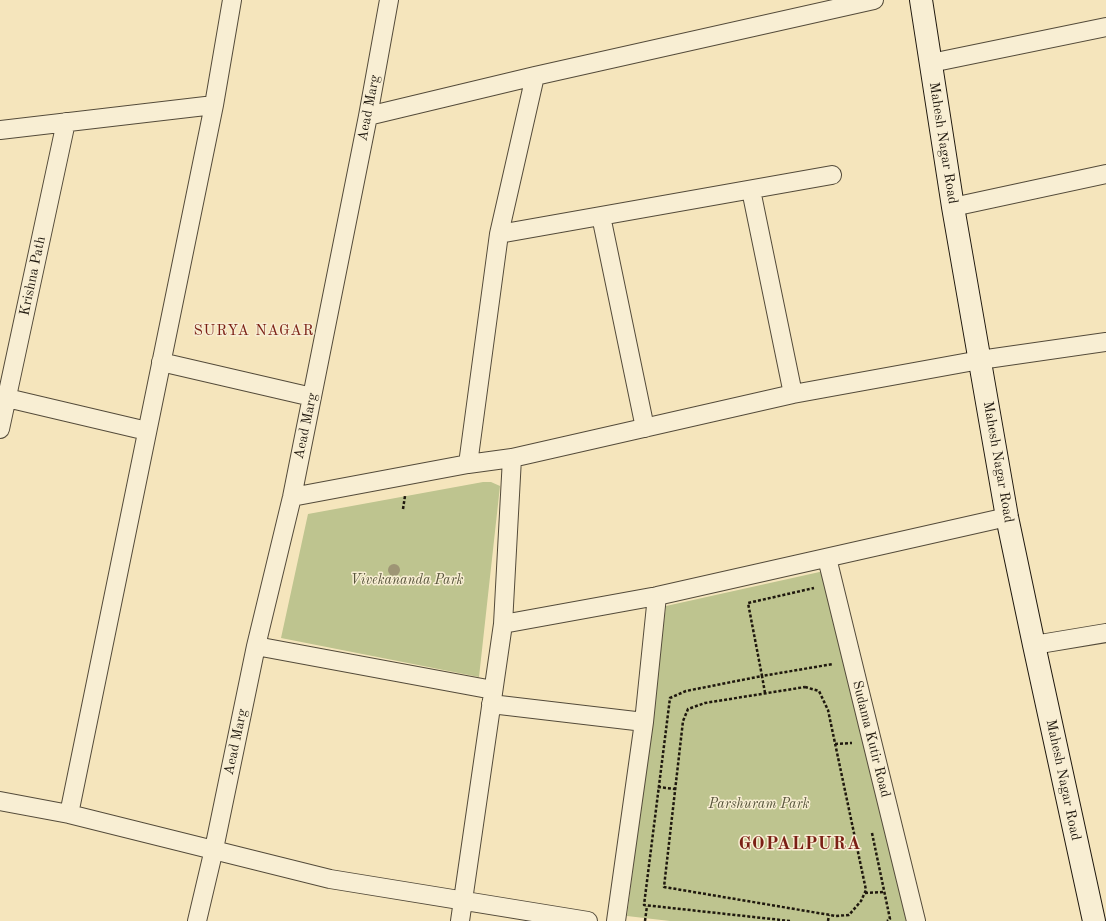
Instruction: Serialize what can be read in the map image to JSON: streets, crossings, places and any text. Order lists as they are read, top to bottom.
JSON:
{
  "streets": {
    "street": [
      "Aead Marg",
      "Mahesh Nagar Road",
      "Krishna Path",
      "Sudama Kutir Road"
    ]
  },
  "districts": ["SURYA NAGAR", "GOPALPURA"],
  "parks": ["Vivekananda Park", "Parshuram Park"]
}
